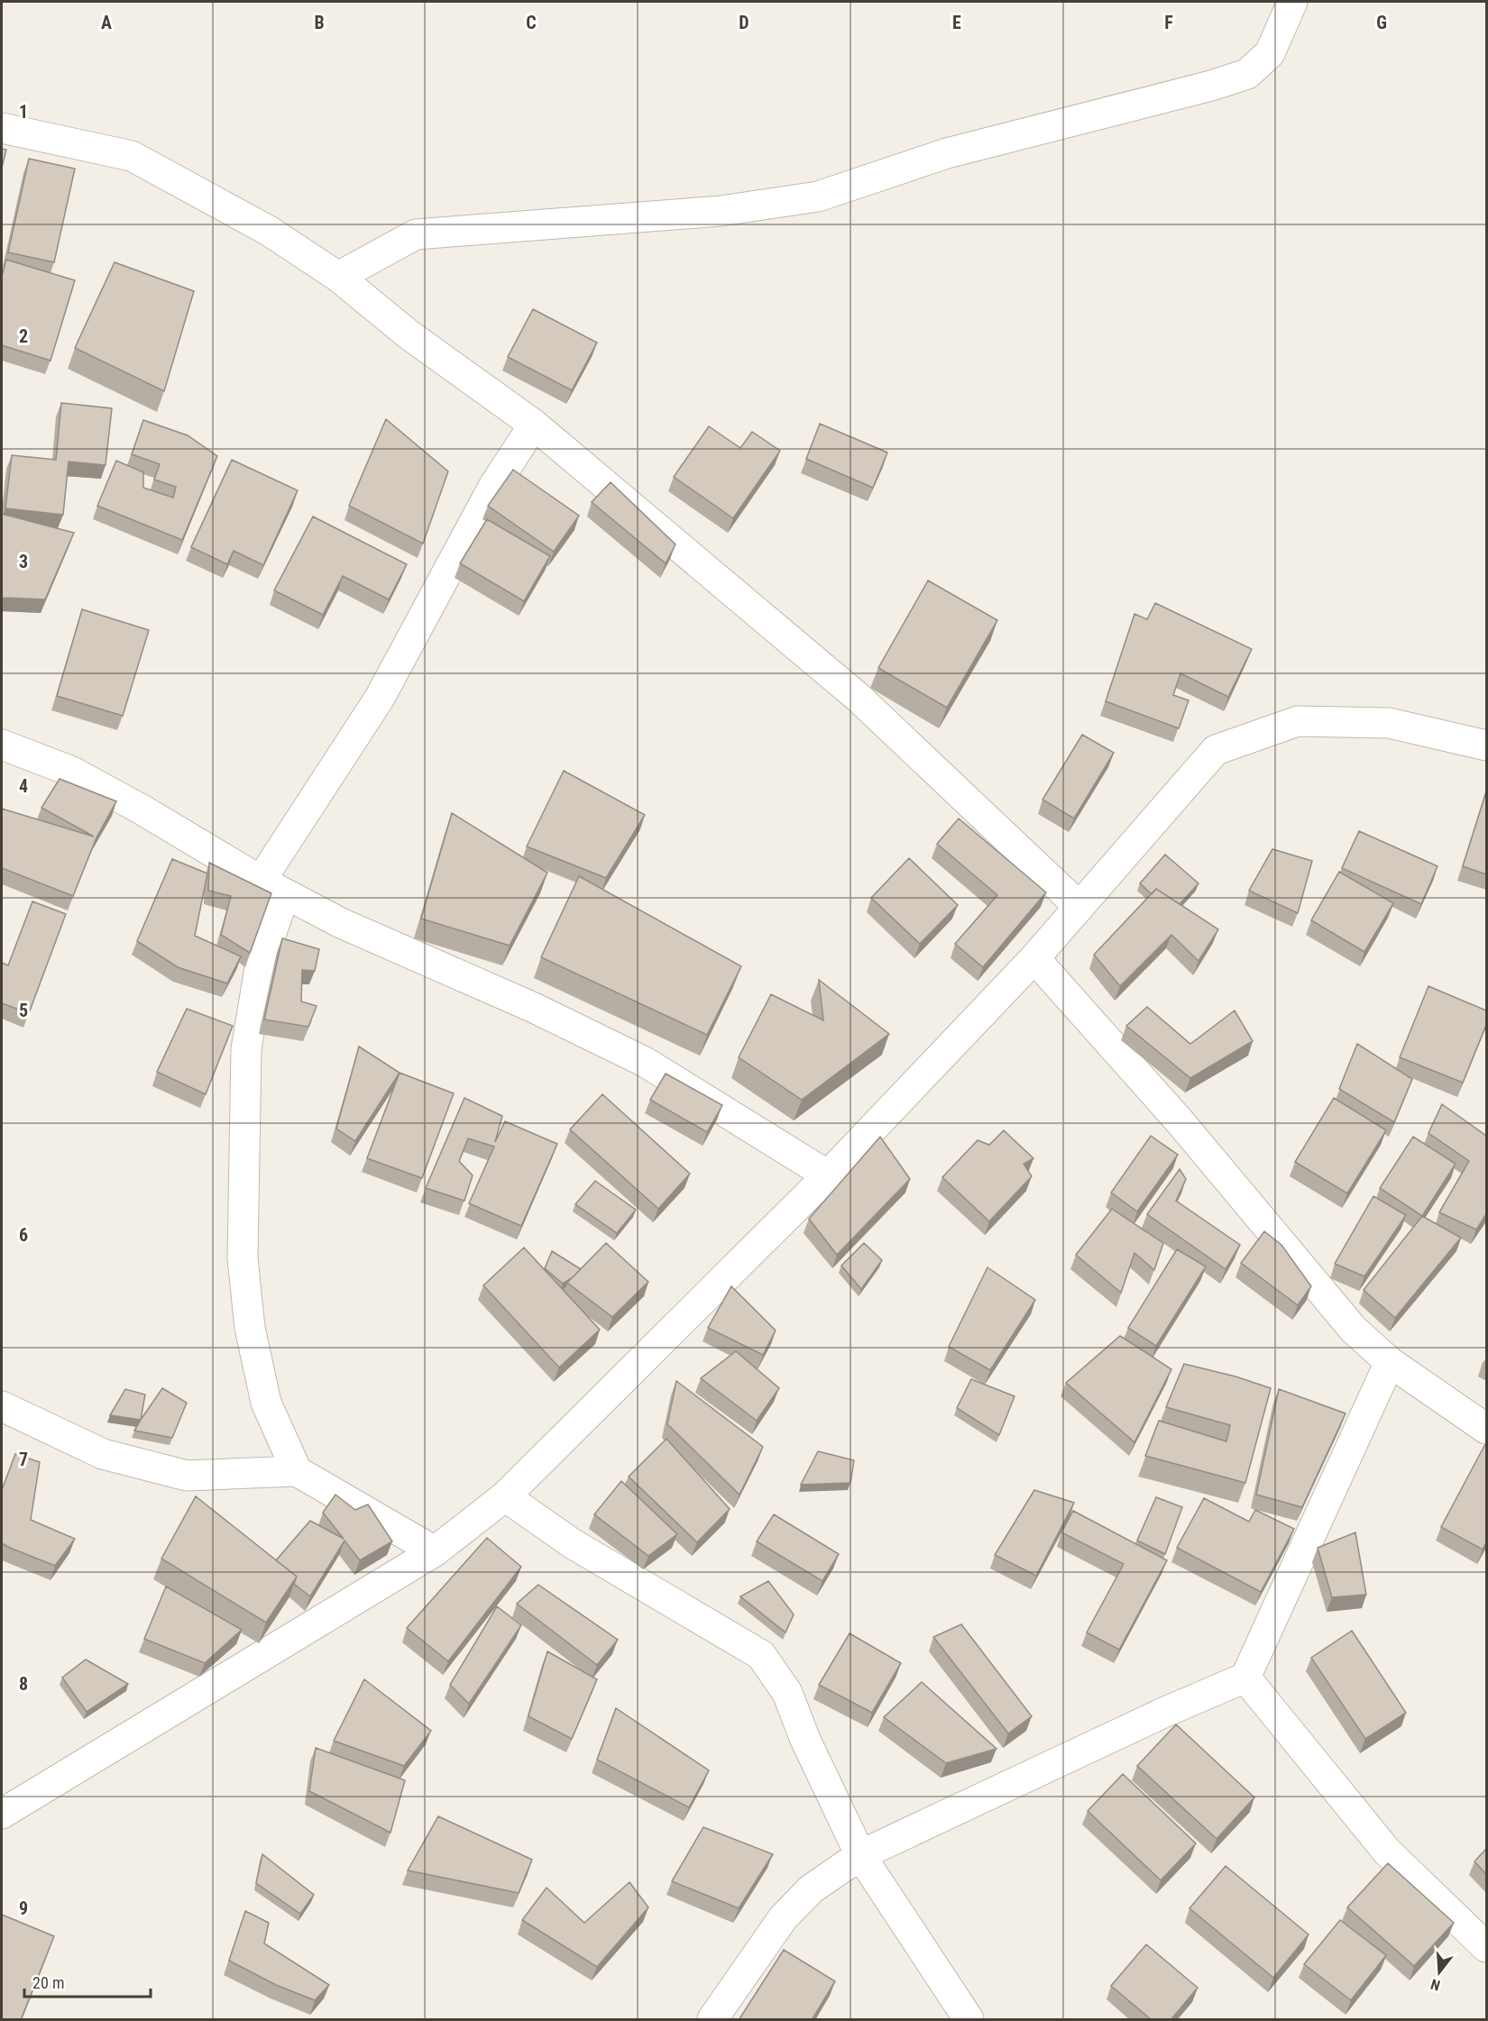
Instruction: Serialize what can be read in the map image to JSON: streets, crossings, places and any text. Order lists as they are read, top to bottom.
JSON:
{
  "scale_bar": "20 m",
  "north": "bottom",
  "grid": {
    "columns": [
      "A",
      "B",
      "C",
      "D",
      "E",
      "F",
      "G"
    ],
    "rows": [
      "1",
      "2",
      "3",
      "4",
      "5",
      "6",
      "7",
      "8",
      "9"
    ]
  }
}
